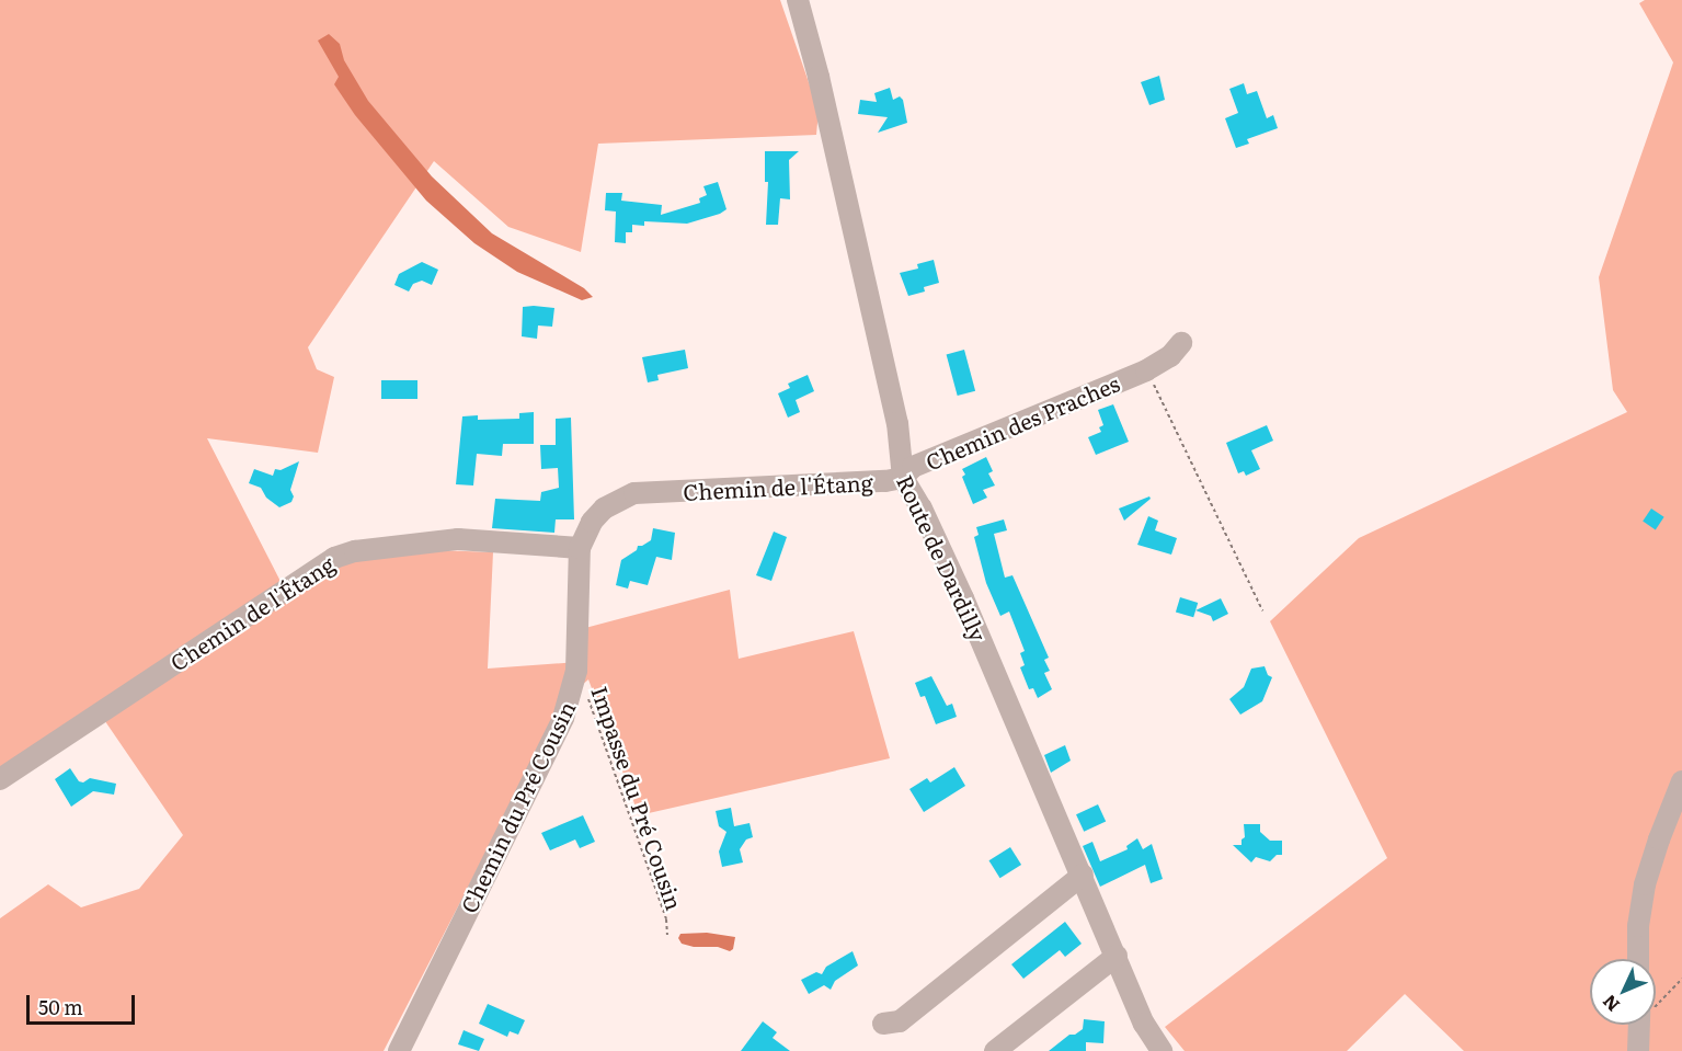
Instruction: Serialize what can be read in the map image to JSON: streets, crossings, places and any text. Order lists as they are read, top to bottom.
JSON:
{
  "streets": {
    "street": [
      "Chemin des Praches",
      "Chemin de l'Étang",
      "Route de Dardilly",
      "Chemin du Pré Cousin"
    ],
    "path": ["Impasse du Pré Cousin"]
  },
  "crossings": [
    ["Chemin des Praches", "Chemin de l'Étang"],
    ["Chemin des Praches", "Route de Dardilly"],
    ["Chemin de l'Étang", "Route de Dardilly"],
    ["Chemin de l'Étang", "Chemin du Pré Cousin"]
  ],
  "scale_bar": "50 m",
  "north": "bottom left"
}
